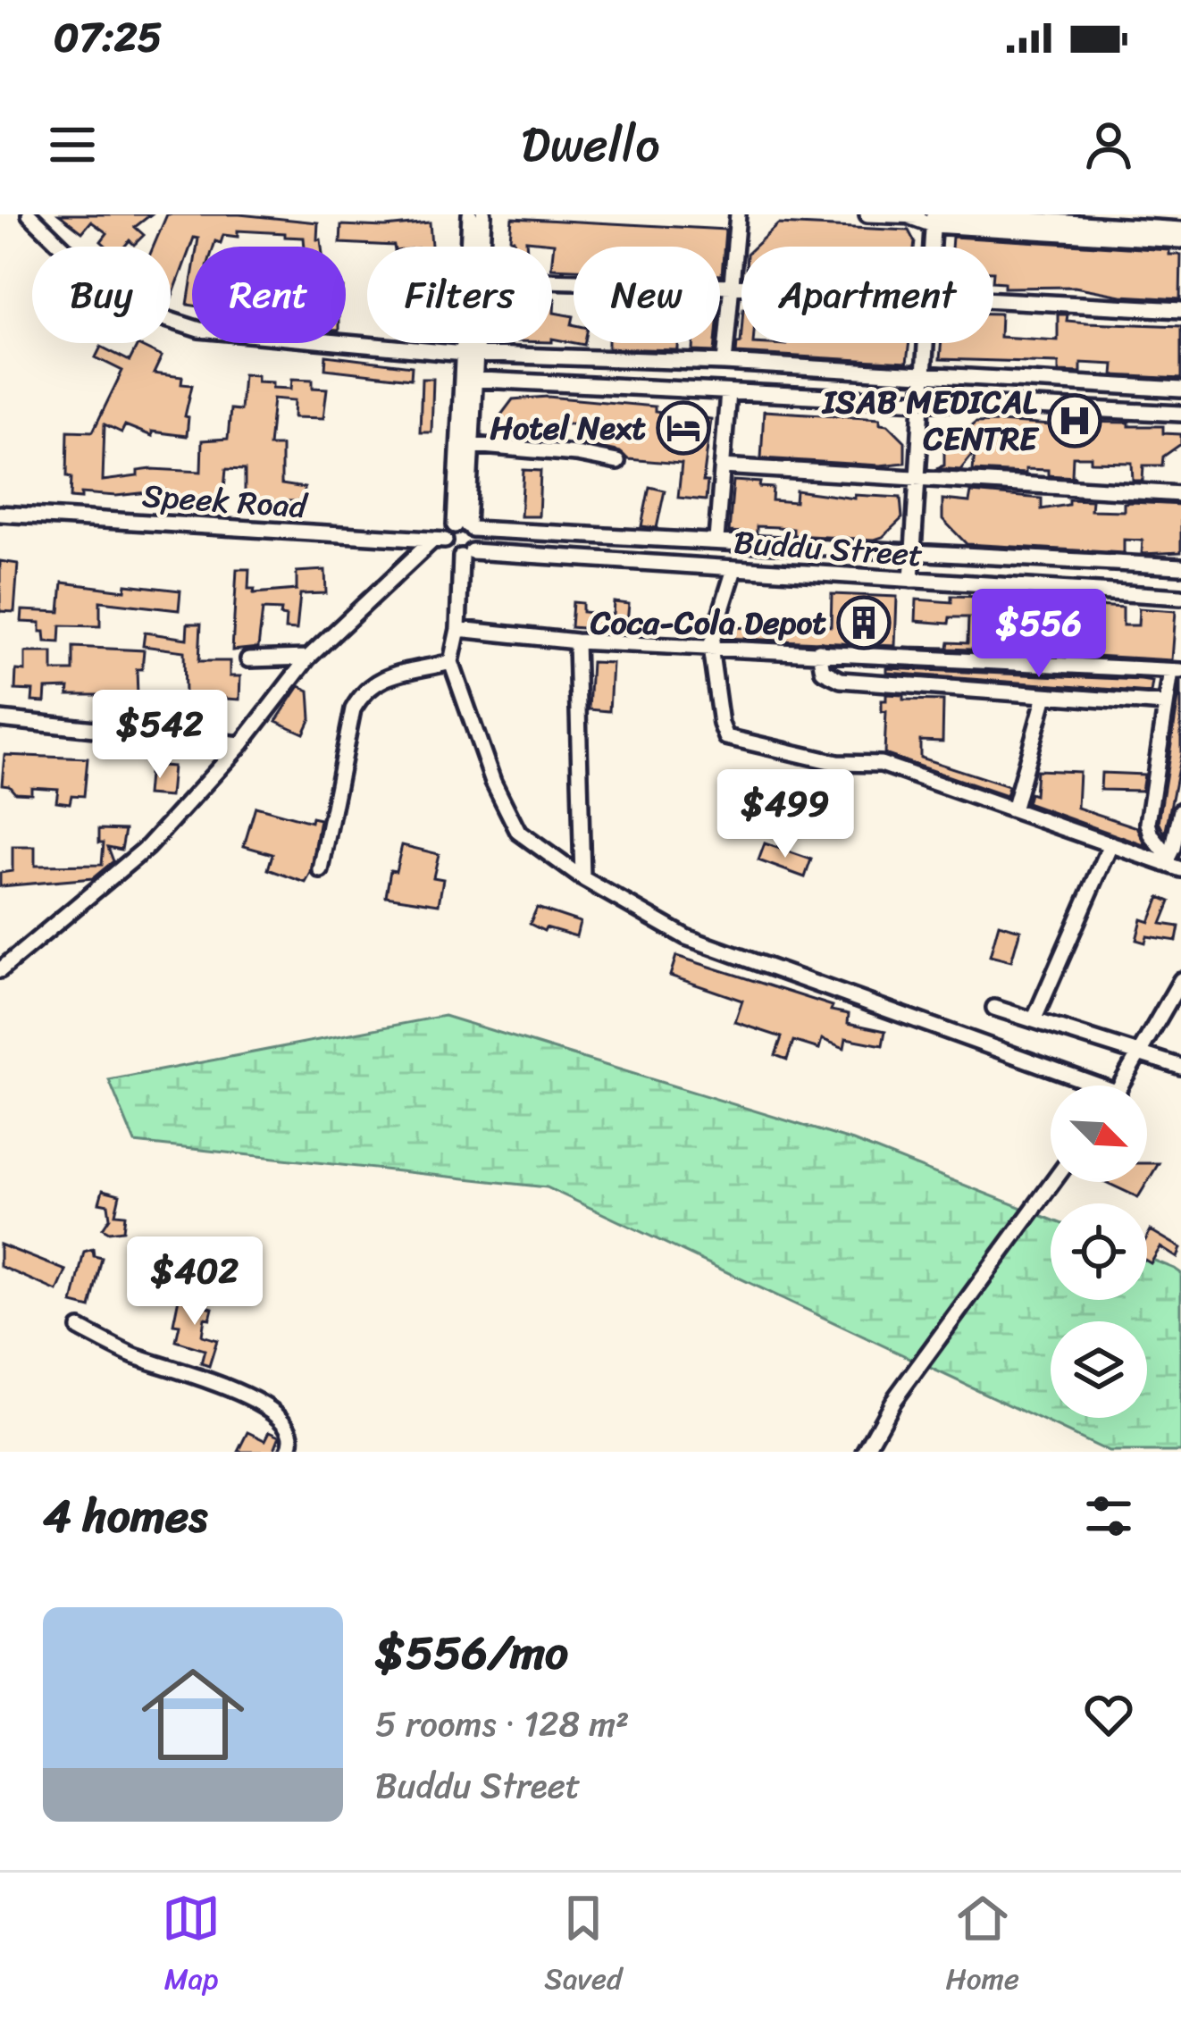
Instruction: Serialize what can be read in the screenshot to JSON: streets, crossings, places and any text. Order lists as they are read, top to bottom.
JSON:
{
  "streets": {
    "street": ["Speek Road", "Buddu Street"]
  },
  "places": {
    "hospital": ["ISAB MEDICAL CENTRE"],
    "hotel": ["Hotel Next"],
    "building": ["Coca-Cola Depot"]
  },
  "north": "bottom right",
  "page": {
    "status": "07:25",
    "header": "Dwello",
    "chip": [
      "Buy",
      "Rent",
      "Filters",
      "New",
      "Apartment"
    ],
    "price": [
      "$556",
      "$542",
      "$499",
      "$402"
    ],
    "heading": "4 homes",
    "list": [
      {
        "name": "$556/mo",
        "note": "5 rooms · 128 m² · Buddu Street"
      }
    ],
    "tabs": ["Map", "Saved", "Home"]
  }
}
